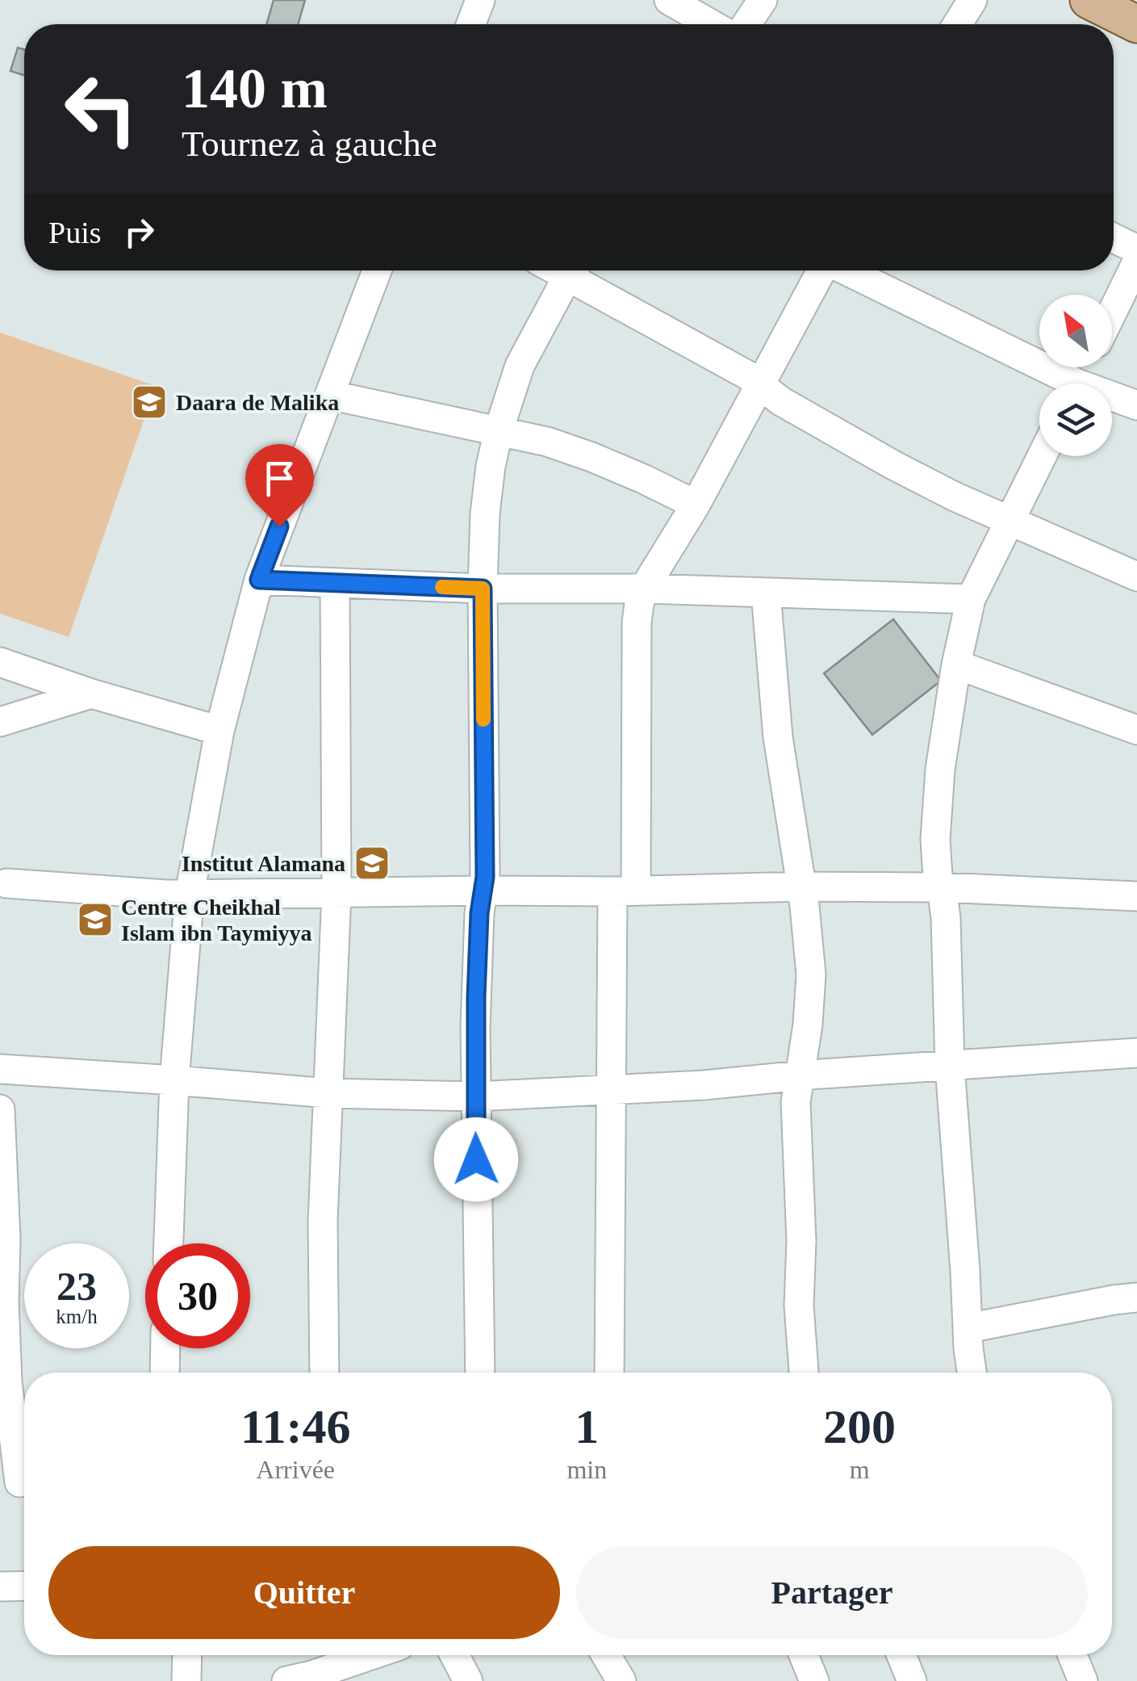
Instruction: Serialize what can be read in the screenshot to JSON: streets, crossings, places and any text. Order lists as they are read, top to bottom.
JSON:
{
  "places": {
    "school or university": ["Daara de Malika", "Institut Alamana", "Centre Cheikhal Islam ibn Taymiyya"]
  },
  "north": "top left",
  "page": {
    "turn": ["140 m", "Tournez à gauche"],
    "then": "Puis",
    "speed": "23 km/h",
    "limit": "30",
    "eta": [
      "11:46",
      "Arrivée",
      "1",
      "min",
      "200",
      "m"
    ],
    "buttons": ["Quitter", "Partager"]
  }
}
